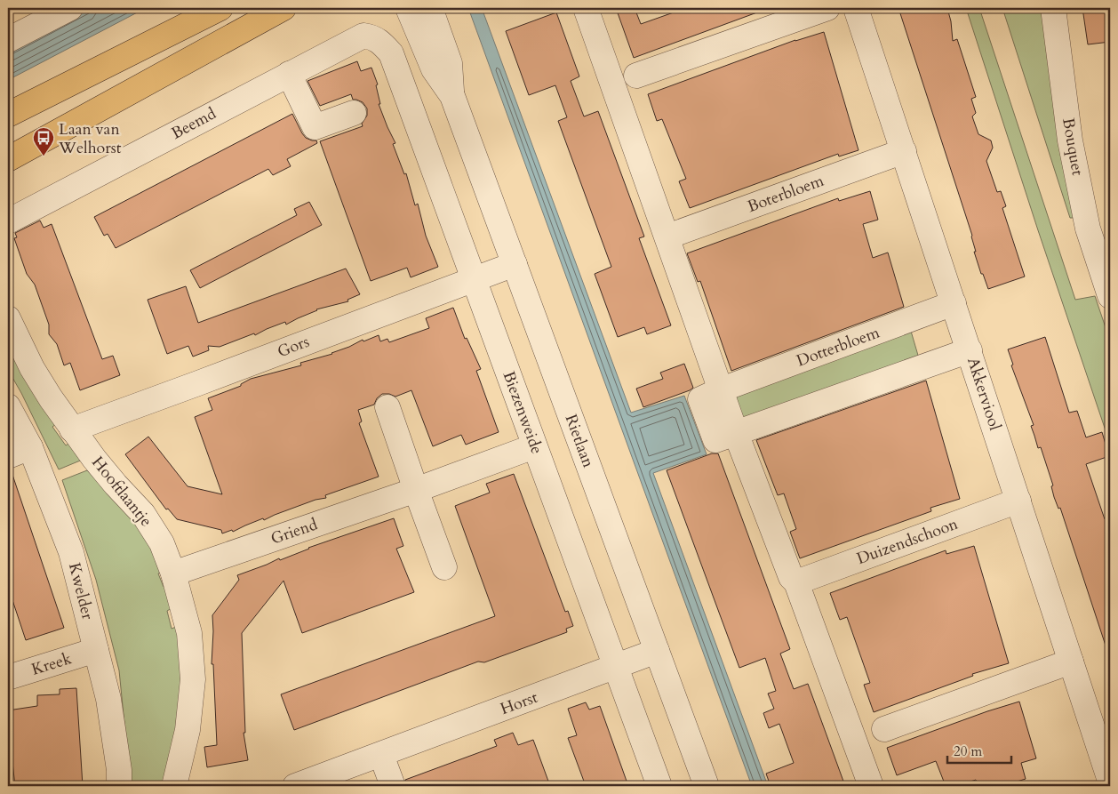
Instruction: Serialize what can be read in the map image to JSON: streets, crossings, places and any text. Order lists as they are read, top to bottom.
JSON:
{
  "streets": {
    "street": [
      "Beemd",
      "Bouquet",
      "Boterbloem",
      "Gors",
      "Dotterbloem",
      "Akkerviool",
      "Biezenweide",
      "Rietlaan",
      "Hooftlaantje",
      "Griend",
      "Duizendschoon",
      "Kwelder",
      "Kreek",
      "Horst"
    ]
  },
  "crossings": [
    ["Beemd", "Biezenweide"],
    ["Boterbloem", "Akkerviool"],
    ["Gors", "Biezenweide"],
    ["Gors", "Rietlaan"],
    ["Gors", "Hooftlaantje"],
    ["Dotterbloem", "Akkerviool"],
    ["Akkerviool", "Duizendschoon"],
    ["Biezenweide", "Griend"],
    ["Biezenweide", "Horst"],
    ["Rietlaan", "Horst"],
    ["Hooftlaantje", "Griend"],
    ["Kwelder", "Kreek"]
  ],
  "places": {
    "bus stop": ["Laan van Welhorst"]
  },
  "scale_bar": "20 m"
}
